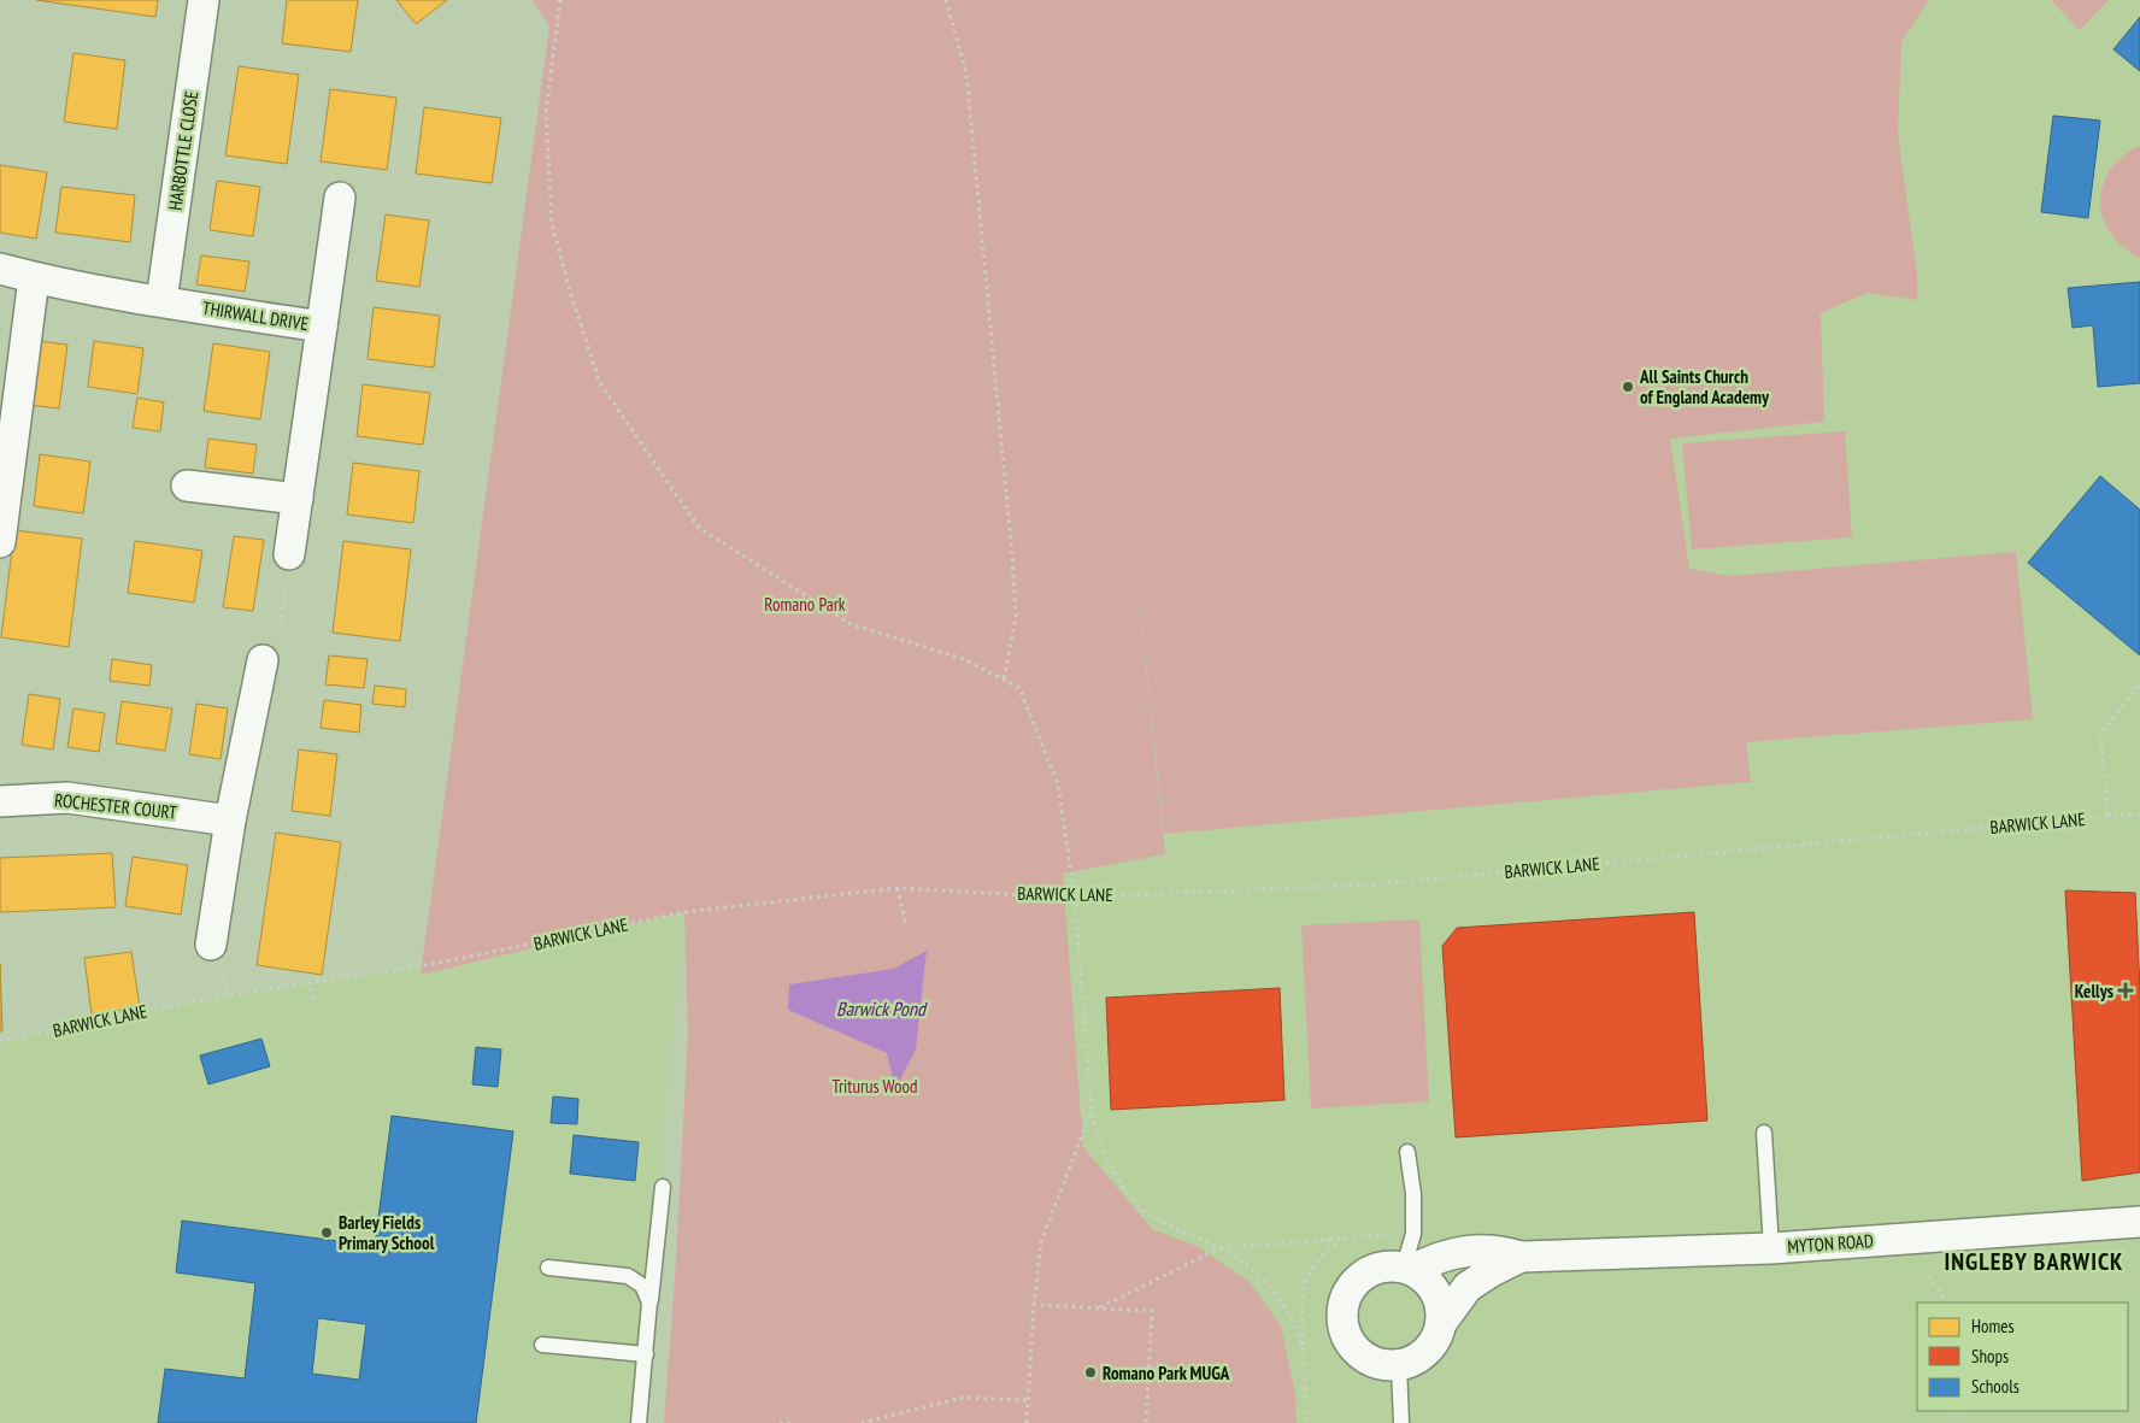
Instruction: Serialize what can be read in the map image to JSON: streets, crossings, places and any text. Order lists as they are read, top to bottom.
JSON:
{
  "streets": {
    "street": [
      "HARBOTTLE CLOSE",
      "THIRWALL DRIVE",
      "ROCHESTER COURT",
      "MYTON ROAD"
    ],
    "path": ["BARWICK LANE"]
  },
  "crossings": [
    ["HARBOTTLE CLOSE", "THIRWALL DRIVE"]
  ],
  "districts": ["INGLEBY BARWICK"],
  "water": ["Barwick Pond"],
  "parks": ["Romano Park", "Triturus Wood"],
  "places": {
    "other": ["All Saints Church of England Academy", "Barley Fields Primary School", "Romano Park MUGA"],
    "health": ["Kellys"]
  },
  "legend": ["Homes", "Shops", "Schools"]
}
